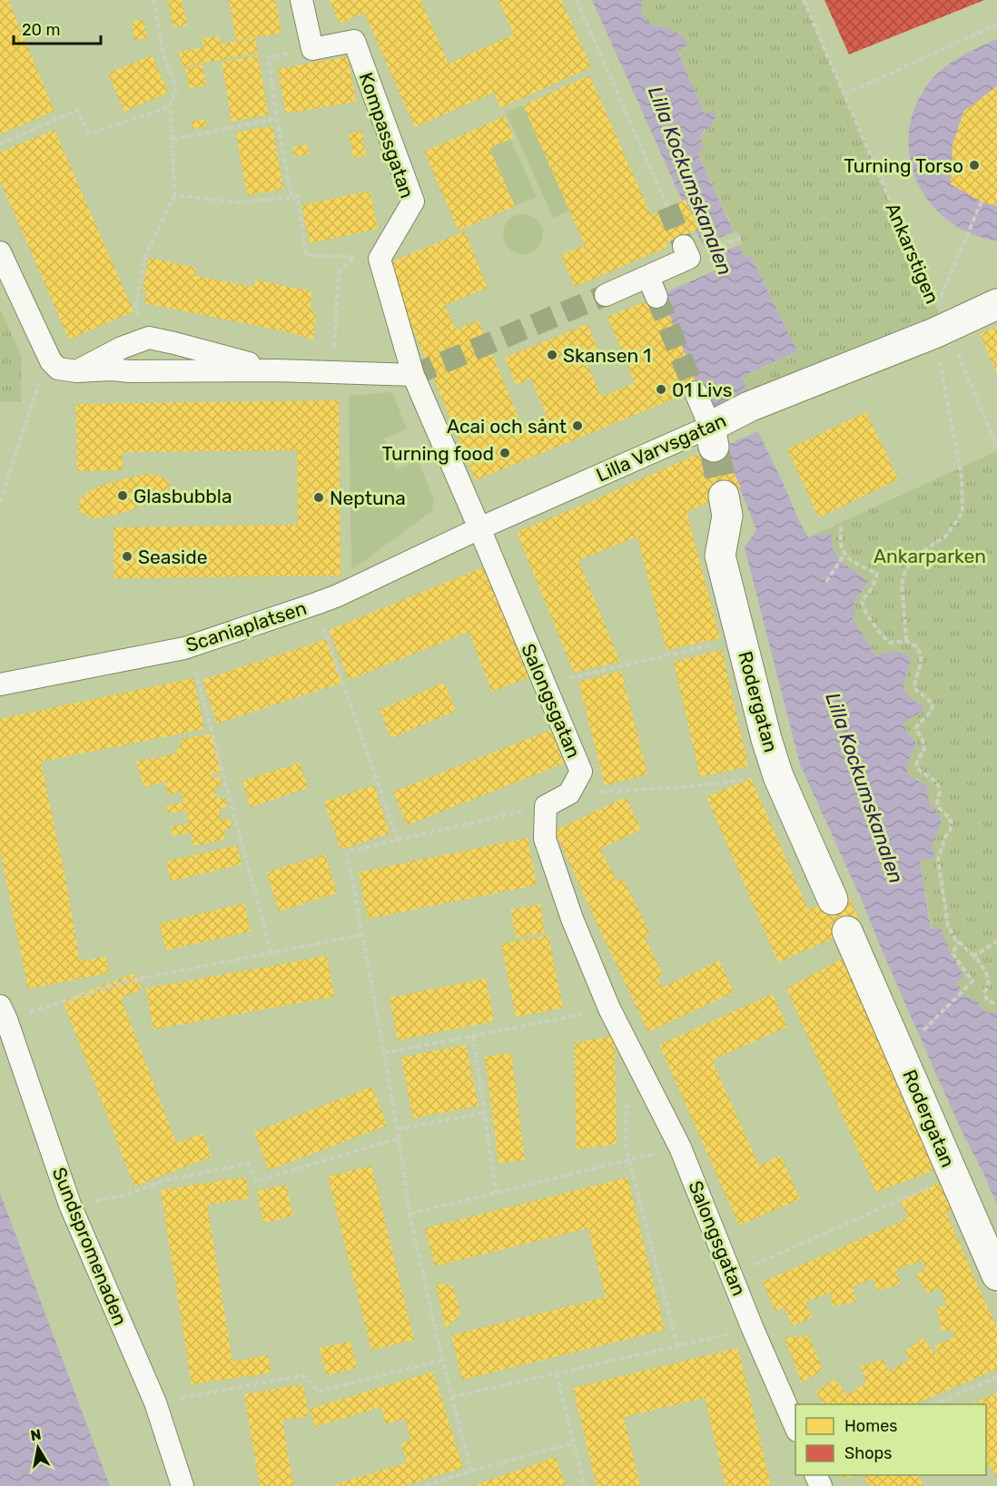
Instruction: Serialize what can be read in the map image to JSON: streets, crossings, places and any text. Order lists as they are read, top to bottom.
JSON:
{
  "streets": {
    "street": [
      "Kompassgatan",
      "Lilla Varvsgatan",
      "Scaniaplatsen",
      "Salongsgatan",
      "Rodergatan",
      "Sundspromenaden"
    ],
    "path": ["Ankarstigen"]
  },
  "crossings": [
    ["Ankarstigen", "Lilla Varvsgatan"],
    ["Lilla Varvsgatan", "Scaniaplatsen"],
    ["Lilla Varvsgatan", "Salongsgatan"],
    ["Scaniaplatsen", "Salongsgatan"]
  ],
  "water": ["Lilla Kockumskanalen"],
  "parks": ["Ankarparken"],
  "places": [
    "Turning Torso",
    "Skansen 1",
    "01 Livs",
    "Acai och sånt",
    "Turning food",
    "Glasbubbla",
    "Neptuna",
    "Seaside"
  ],
  "legend": ["Homes", "Shops"],
  "scale_bar": "20 m",
  "north": "top"
}
